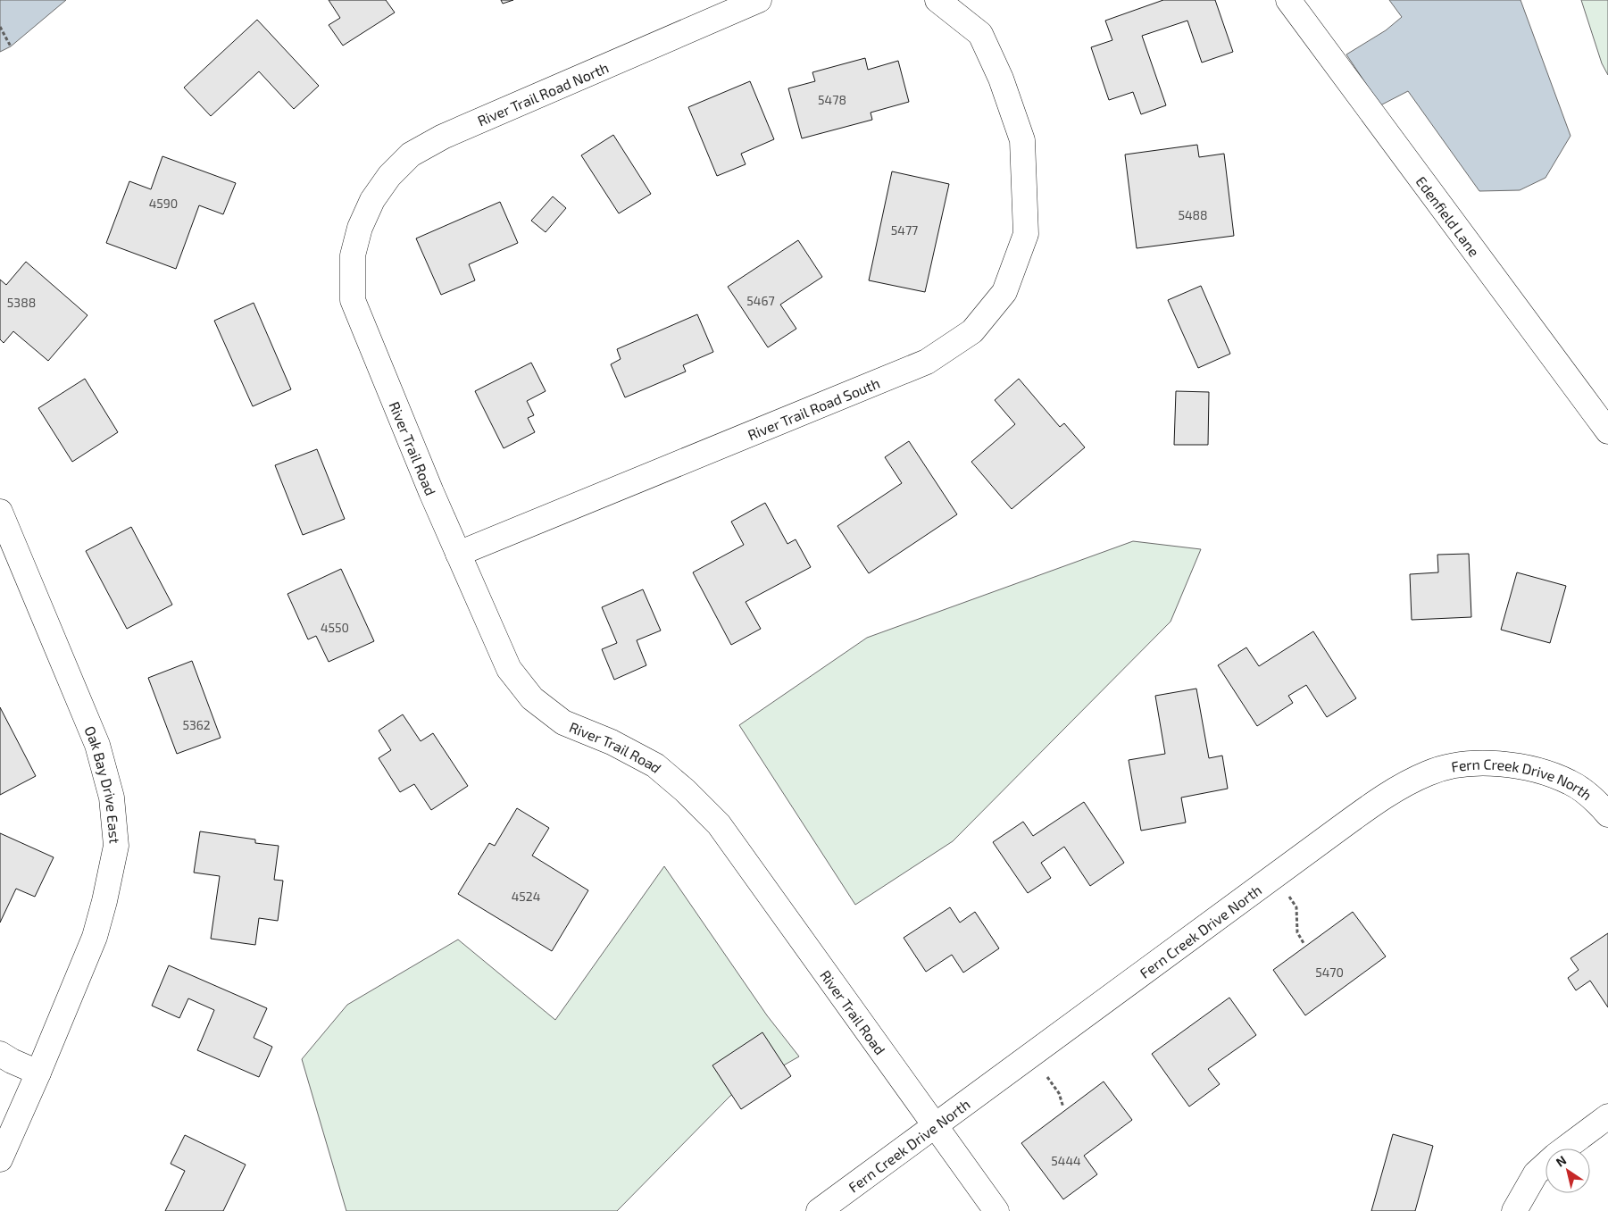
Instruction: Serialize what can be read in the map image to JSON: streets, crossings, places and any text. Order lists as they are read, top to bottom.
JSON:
{
  "streets": {
    "street": [
      "River Trail Road North",
      "Edenfield Lane",
      "River Trail Road South",
      "River Trail Road",
      "Oak Bay Drive East",
      "Fern Creek Drive North"
    ]
  },
  "crossings": [
    ["River Trail Road North", "River Trail Road"],
    ["River Trail Road South", "River Trail Road"],
    ["River Trail Road", "Fern Creek Drive North"]
  ],
  "house_numbers": [
    "5478",
    "4590",
    "5488",
    "5477",
    "5467",
    "5388",
    "4550",
    "5362",
    "4524",
    "5470",
    "5444"
  ],
  "north": "top left"
}
